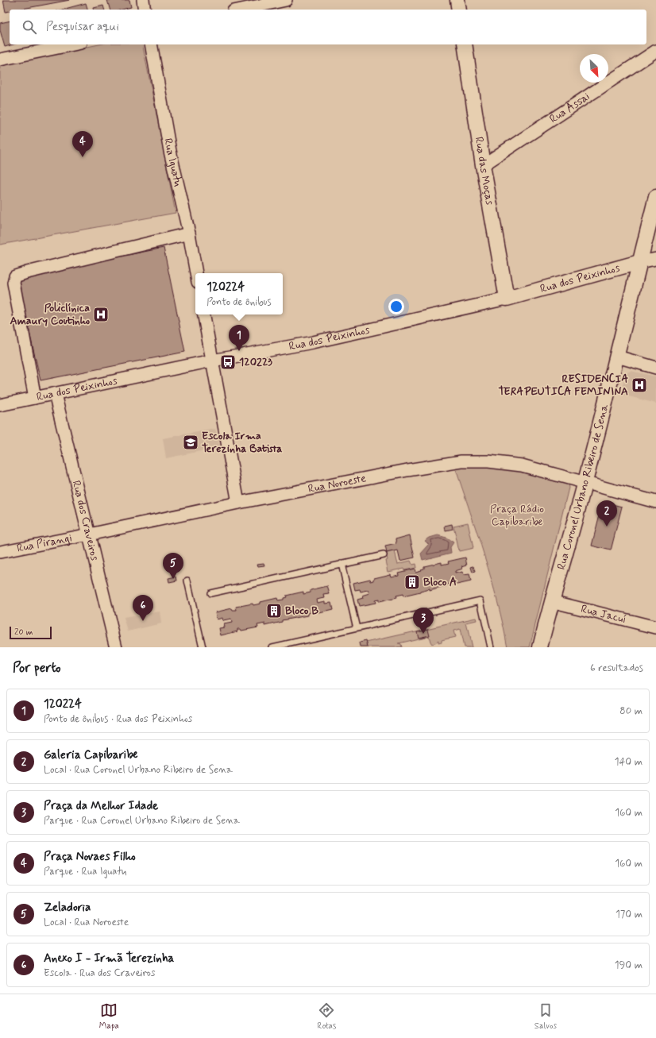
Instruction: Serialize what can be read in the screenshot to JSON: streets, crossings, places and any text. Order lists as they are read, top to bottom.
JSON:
{
  "streets": {
    "street": [
      "Rua Assai",
      "Rua Iguatu",
      "Rua das Moças",
      "Rua dos Peixinhos",
      "Rua Noroeste",
      "Rua Coronel Urbano Ribeiro de Sena",
      "Rua dos Craveiros",
      "Rua Pirangi",
      "Rua Jacuí"
    ]
  },
  "crossings": [
    ["Rua Assai", "Rua das Moças"],
    ["Rua das Moças", "Rua dos Peixinhos"],
    ["Rua dos Peixinhos", "Rua Coronel Urbano Ribeiro de Sena"],
    ["Rua dos Peixinhos", "Rua dos Craveiros"],
    ["Rua Noroeste", "Rua Coronel Urbano Ribeiro de Sena"],
    ["Rua Noroeste", "Rua dos Craveiros"],
    ["Rua Noroeste", "Rua Pirangi"],
    ["Rua Coronel Urbano Ribeiro de Sena", "Rua Jacuí"],
    ["Rua dos Craveiros", "Rua Pirangi"]
  ],
  "parks": ["Praça Rádio Capibaribe"],
  "places": {
    "hospital": ["Policlínica Amaury Coutinho", "RESIDENCIA TERAPEUTICA FEMININA"],
    "bus stop": ["120223"],
    "school or university": ["Escola Irma Terezinha Batista"],
    "building": ["Bloco A", "Bloco B"]
  },
  "scale_bar": "20 m",
  "north": "bottom right",
  "page": {
    "search": "Pesquisar aqui",
    "pins": [
      "4",
      "1",
      "2",
      "5",
      "6",
      "3"
    ],
    "popup": ["120224", "Ponto de ônibus"],
    "scale": "20 m",
    "heading": ["Por perto", "6 resultados"],
    "list": [
      {
        "mark": "1",
        "name": "120224",
        "note": "Ponto de ônibus · Rua dos Peixinhos",
        "value": "80 m"
      },
      {
        "mark": "2",
        "name": "Galeria Capibaribe",
        "note": "Local · Rua Coronel Urbano Ribeiro de Sena",
        "value": "140 m"
      },
      {
        "mark": "3",
        "name": "Praça da Melhor Idade",
        "note": "Parque · Rua Coronel Urbano Ribeiro de Sena",
        "value": "160 m"
      },
      {
        "mark": "4",
        "name": "Praça Novaes Filho",
        "note": "Parque · Rua Iguatu",
        "value": "160 m"
      },
      {
        "mark": "5",
        "name": "Zeladoria",
        "note": "Local · Rua Noroeste",
        "value": "170 m"
      },
      {
        "mark": "6",
        "name": "Anexo I - Irmã Terezinha",
        "note": "Escola · Rua dos Craveiros",
        "value": "190 m"
      }
    ],
    "nav": ["Mapa", "Rotas", "Salvos"]
  }
}
